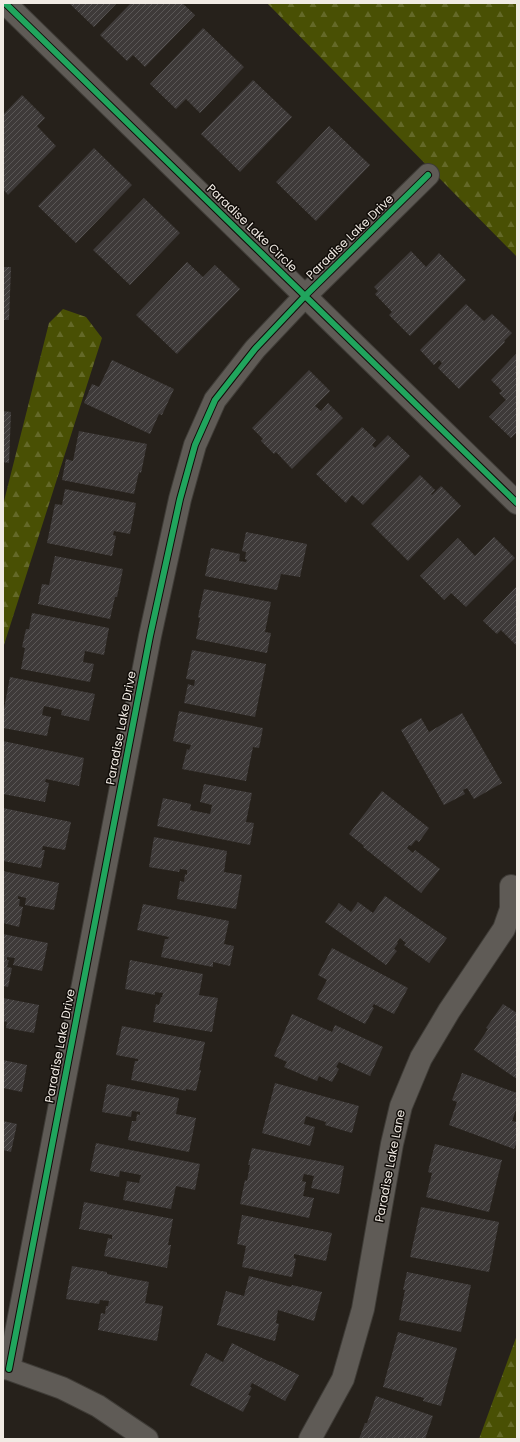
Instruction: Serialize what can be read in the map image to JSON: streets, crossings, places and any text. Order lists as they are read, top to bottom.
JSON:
{
  "streets": {
    "street": ["Paradise Lake Circle", "Paradise Lake Drive", "Paradise Lake Lane"]
  },
  "crossings": [
    ["Paradise Lake Circle", "Paradise Lake Drive"]
  ]
}
